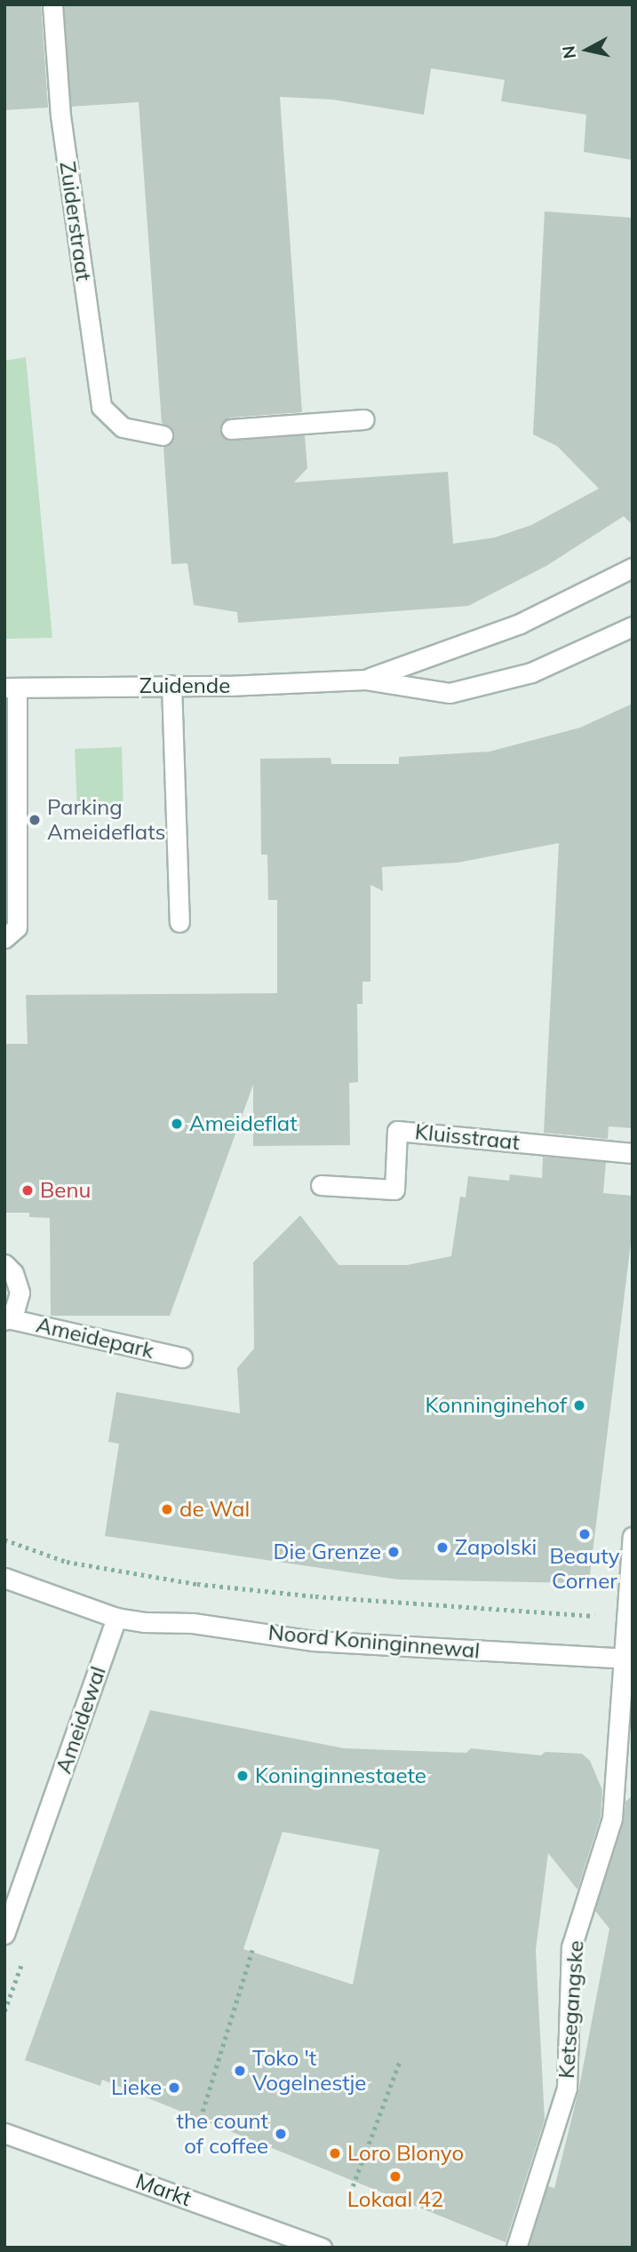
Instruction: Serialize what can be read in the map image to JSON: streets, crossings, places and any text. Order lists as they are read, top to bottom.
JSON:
{
  "streets": {
    "street": [
      "Zuiderstraat",
      "Zuidende",
      "Kluisstraat",
      "Ameidepark",
      "Noord Koninginnewal",
      "Ameidewal",
      "Ketsegangske",
      "Markt"
    ]
  },
  "crossings": [
    ["Noord Koninginnewal", "Ameidewal"],
    ["Noord Koninginnewal", "Ketsegangske"]
  ],
  "places": [
    "Parking Ameideflats",
    "Ameideflat",
    "Benu",
    "Konninginehof",
    "de Wal",
    "Beauty Corner",
    "Zapolski",
    "Die Grenze",
    "Koninginnestaete",
    "Toko 't Vogelnestje",
    "Lieke",
    "the count of coffee",
    "Loro Blonyo",
    "Lokaal 42"
  ],
  "north": "left"
}
